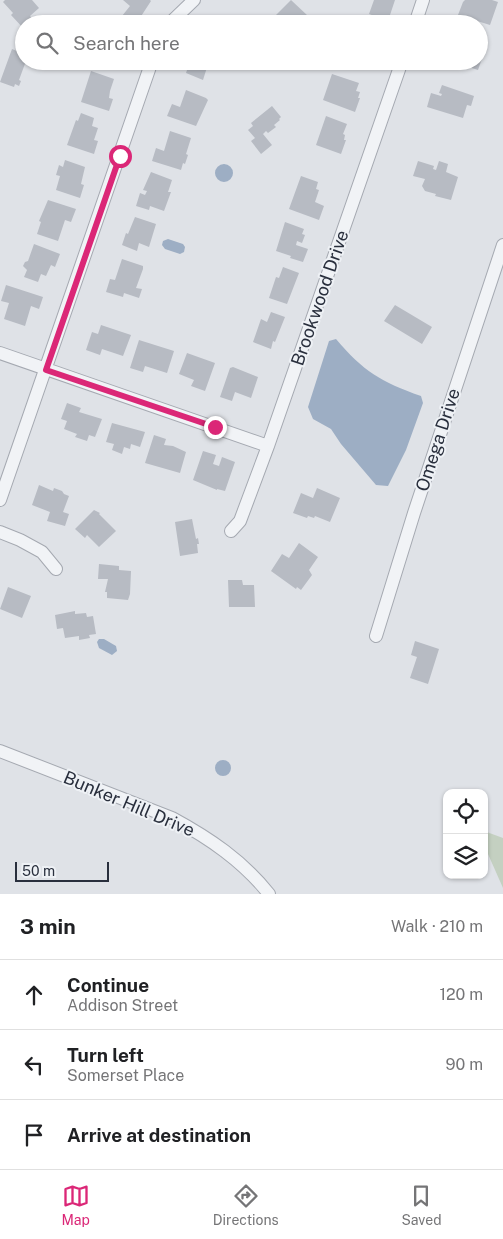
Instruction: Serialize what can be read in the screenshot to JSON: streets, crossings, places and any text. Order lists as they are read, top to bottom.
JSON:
{
  "streets": {
    "street": ["Brookwood Drive", "Omega Drive", "Bunker Hill Drive"]
  },
  "scale_bar": "50 m",
  "page": {
    "search": "Search here",
    "scale": "50 m",
    "heading": ["3 min", "Walk · 210 m"],
    "list": [
      ["Continue", "Addison Street", "120 m"],
      ["Turn left", "Somerset Place", "90 m"],
      "Arrive at destination"
    ],
    "nav": ["Map", "Directions", "Saved"]
  }
}
